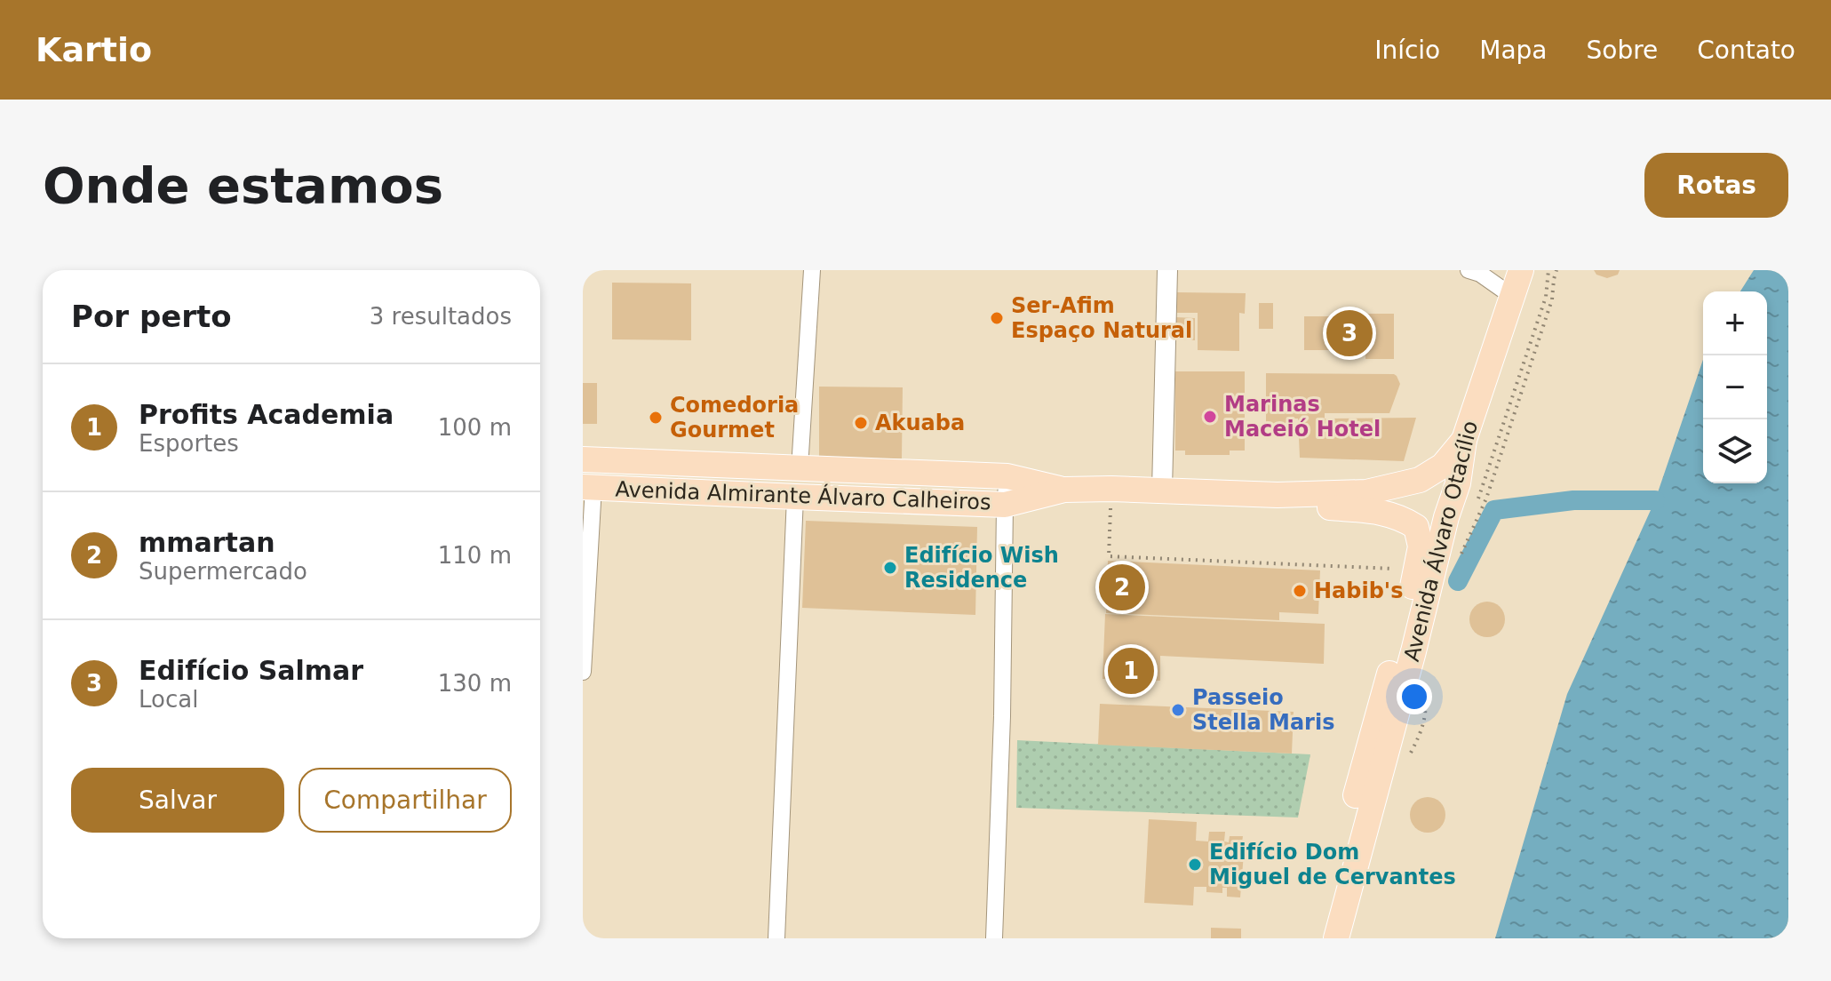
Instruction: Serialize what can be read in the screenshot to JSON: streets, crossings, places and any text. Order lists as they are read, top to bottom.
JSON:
{
  "streets": {
    "main road": ["Avenida Almirante Álvaro Calheiros", "Avenida Álvaro Otacílio"]
  },
  "crossings": [
    ["Avenida Almirante Álvaro Calheiros", "Avenida Álvaro Otacílio"]
  ],
  "places": [
    "Ser-Afim Espaço Natural",
    "Marinas Maceió Hotel",
    "Comedoria Gourmet",
    "Akuaba",
    "Edifício Wish Residence",
    "Habib's",
    "Passeio Stella Maris",
    "Edifício Dom Miguel de Cervantes"
  ],
  "page": {
    "header": "Kartio",
    "nav": [
      "Início",
      "Mapa",
      "Sobre",
      "Contato"
    ],
    "buttons": [
      "Rotas",
      ["Salvar", "Compartilhar"]
    ],
    "title": "Onde estamos",
    "heading": ["Por perto", "3 resultados"],
    "map_buttons": ["+", "−"],
    "pins": ["3", "2", "1"],
    "list": [
      {
        "mark": "1",
        "name": "Profits Academia",
        "note": "Esportes",
        "value": "100 m"
      },
      {
        "mark": "2",
        "name": "mmartan",
        "note": "Supermercado",
        "value": "110 m"
      },
      {
        "mark": "3",
        "name": "Edifício Salmar",
        "note": "Local",
        "value": "130 m"
      }
    ]
  }
}
